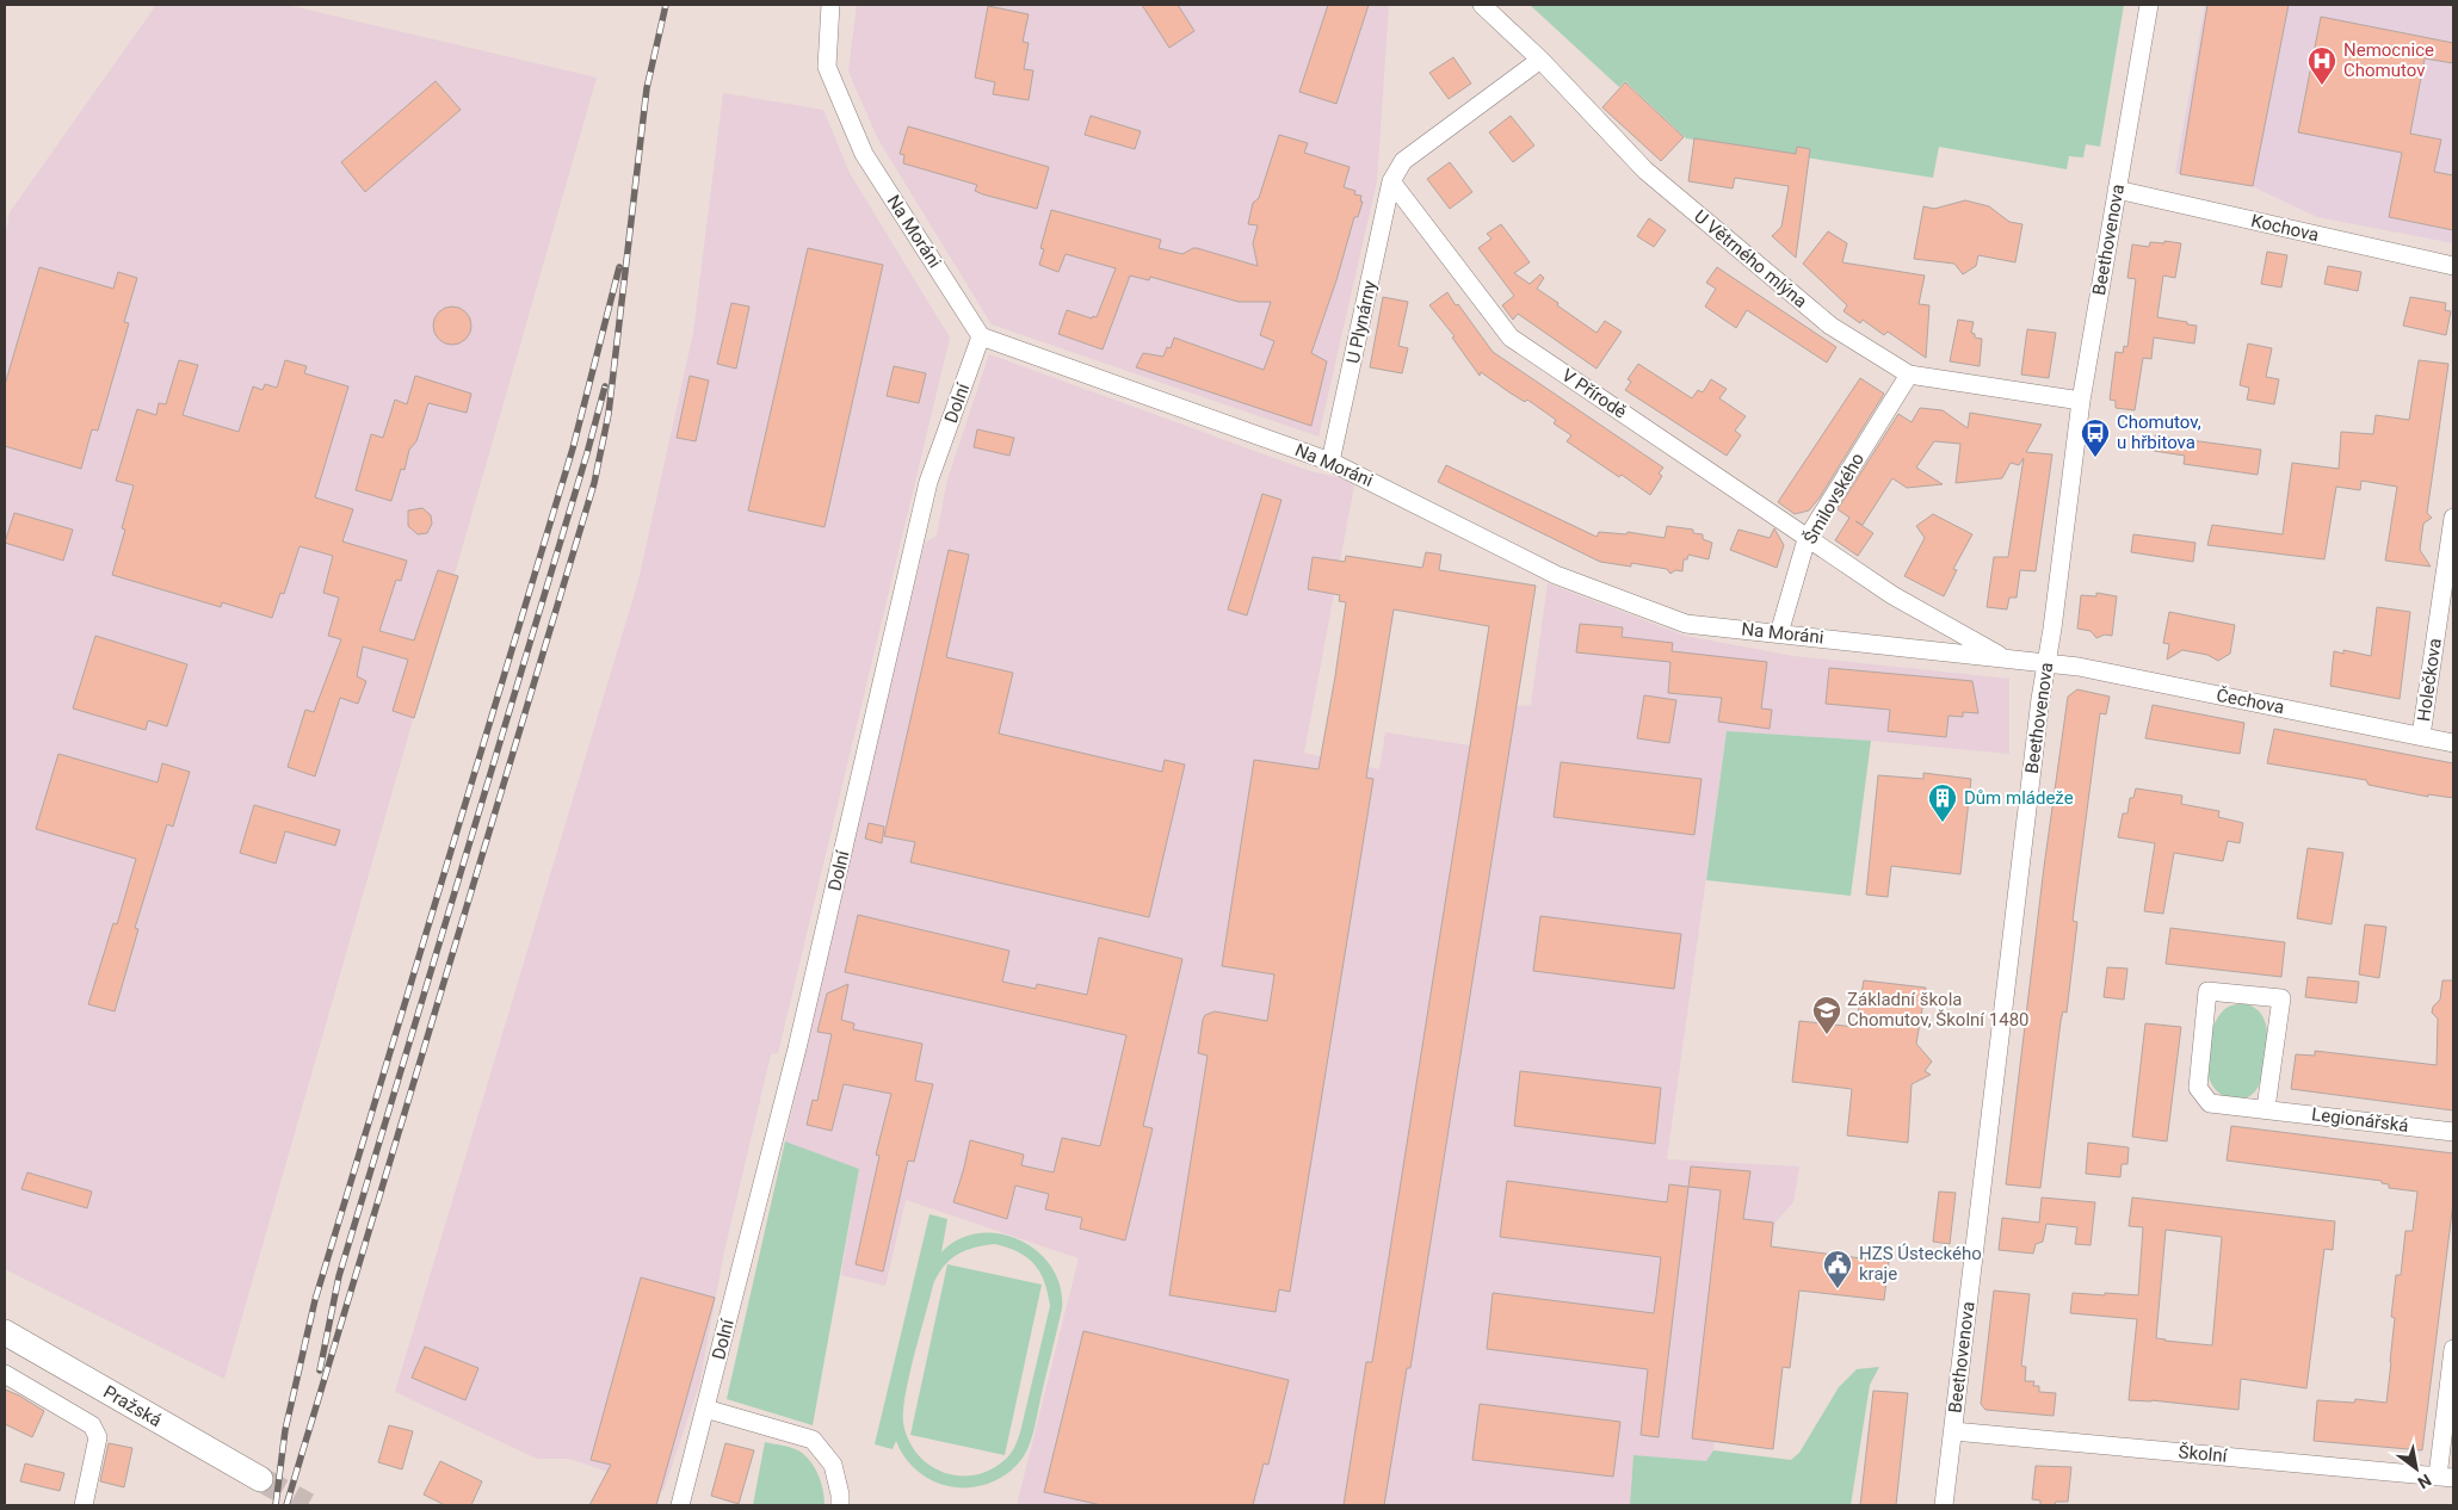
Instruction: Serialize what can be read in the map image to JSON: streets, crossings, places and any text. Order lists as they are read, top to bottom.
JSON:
{
  "streets": {
    "main road": ["Pražská"],
    "street": [
      "Kochova",
      "Na Moráni",
      "Beethovenova",
      "U Větrného mlýna",
      "U Plynárny",
      "V Přírodě",
      "Dolní",
      "Šmilovského",
      "Holečkova",
      "Čechova",
      "Legionářská",
      "Školní"
    ]
  },
  "crossings": [
    ["Kochova", "Beethovenova"],
    ["Na Moráni", "Beethovenova"],
    ["Na Moráni", "U Plynárny"],
    ["Na Moráni", "V Přírodě"],
    ["Na Moráni", "Dolní"],
    ["Na Moráni", "Šmilovského"],
    ["Na Moráni", "Čechova"],
    ["Beethovenova", "U Větrného mlýna"],
    ["Beethovenova", "Čechova"],
    ["Beethovenova", "Školní"],
    ["U Větrného mlýna", "Šmilovského"],
    ["U Plynárny", "V Přírodě"],
    ["V Přírodě", "Šmilovského"],
    ["Holečkova", "Čechova"]
  ],
  "places": {
    "hospital": ["Nemocnice Chomutov"],
    "bus stop": ["Chomutov, u hřbitova"],
    "building": ["Dům mládeže"],
    "school or university": ["Základní škola Chomutov, Školní 1480"],
    "public building": ["HZS Ústeckého kraje"]
  },
  "north": "bottom right"
}
